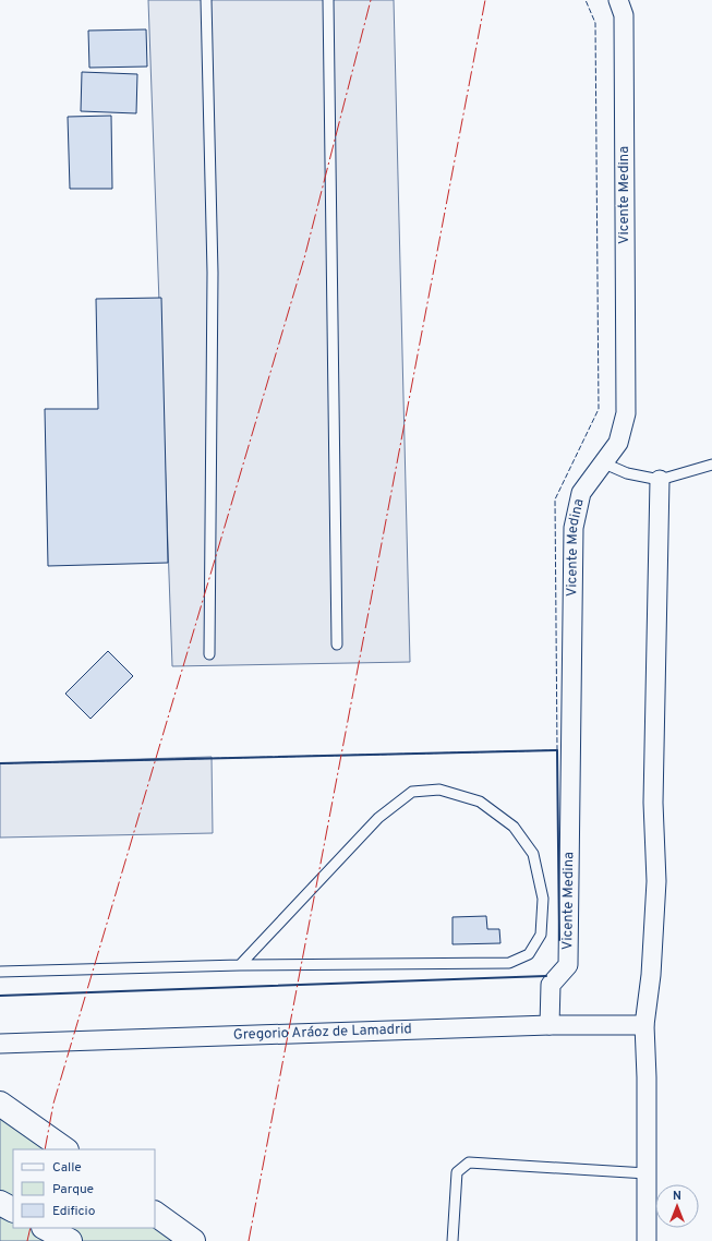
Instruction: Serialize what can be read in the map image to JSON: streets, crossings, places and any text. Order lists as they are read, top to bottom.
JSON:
{
  "streets": {
    "street": ["Vicente Medina", "Gregorio Aráoz de Lamadrid"]
  },
  "crossings": [
    ["Vicente Medina", "Gregorio Aráoz de Lamadrid"]
  ],
  "legend": ["Calle", "Parque", "Edificio"],
  "north": "top"
}
